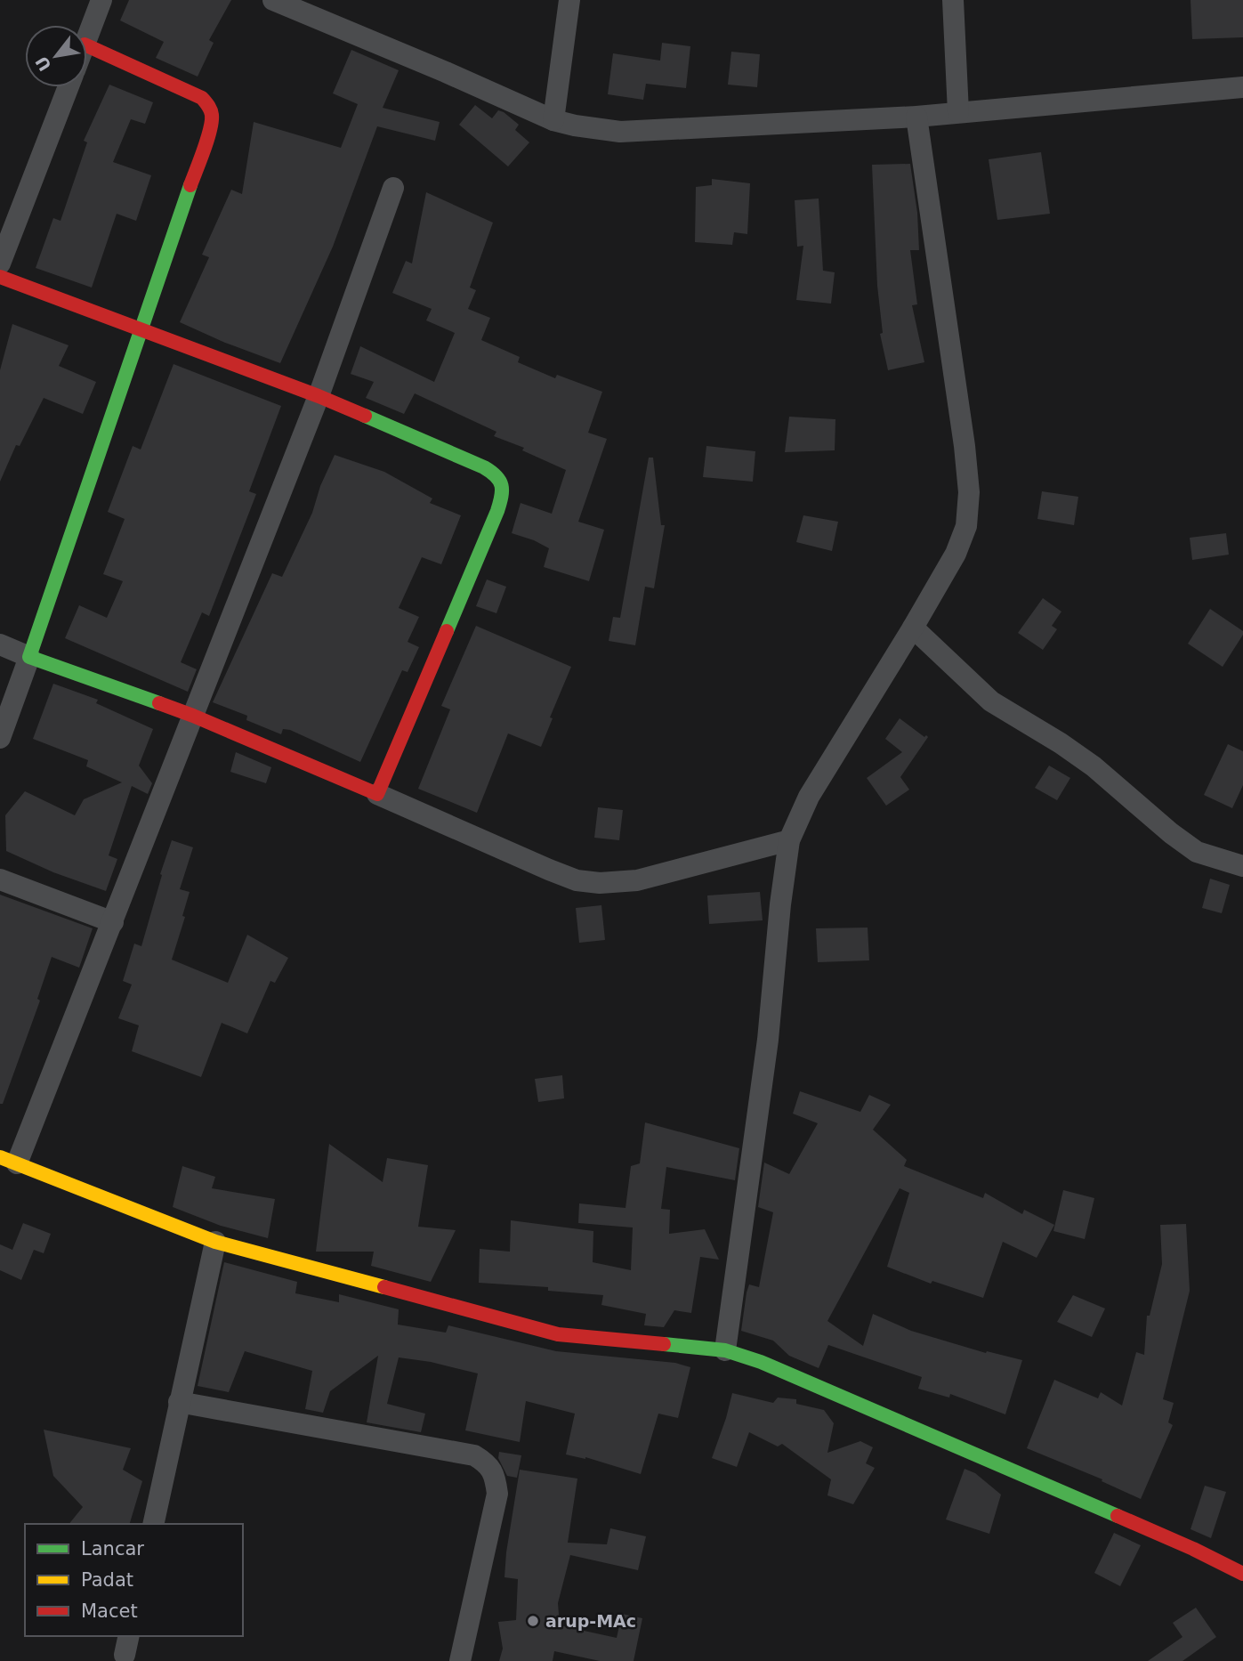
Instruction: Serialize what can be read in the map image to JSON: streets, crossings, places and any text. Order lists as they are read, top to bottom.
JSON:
{
  "places": ["arup-MAc"],
  "legend": ["Lancar", "Padat", "Macet"],
  "north": "bottom left"
}
